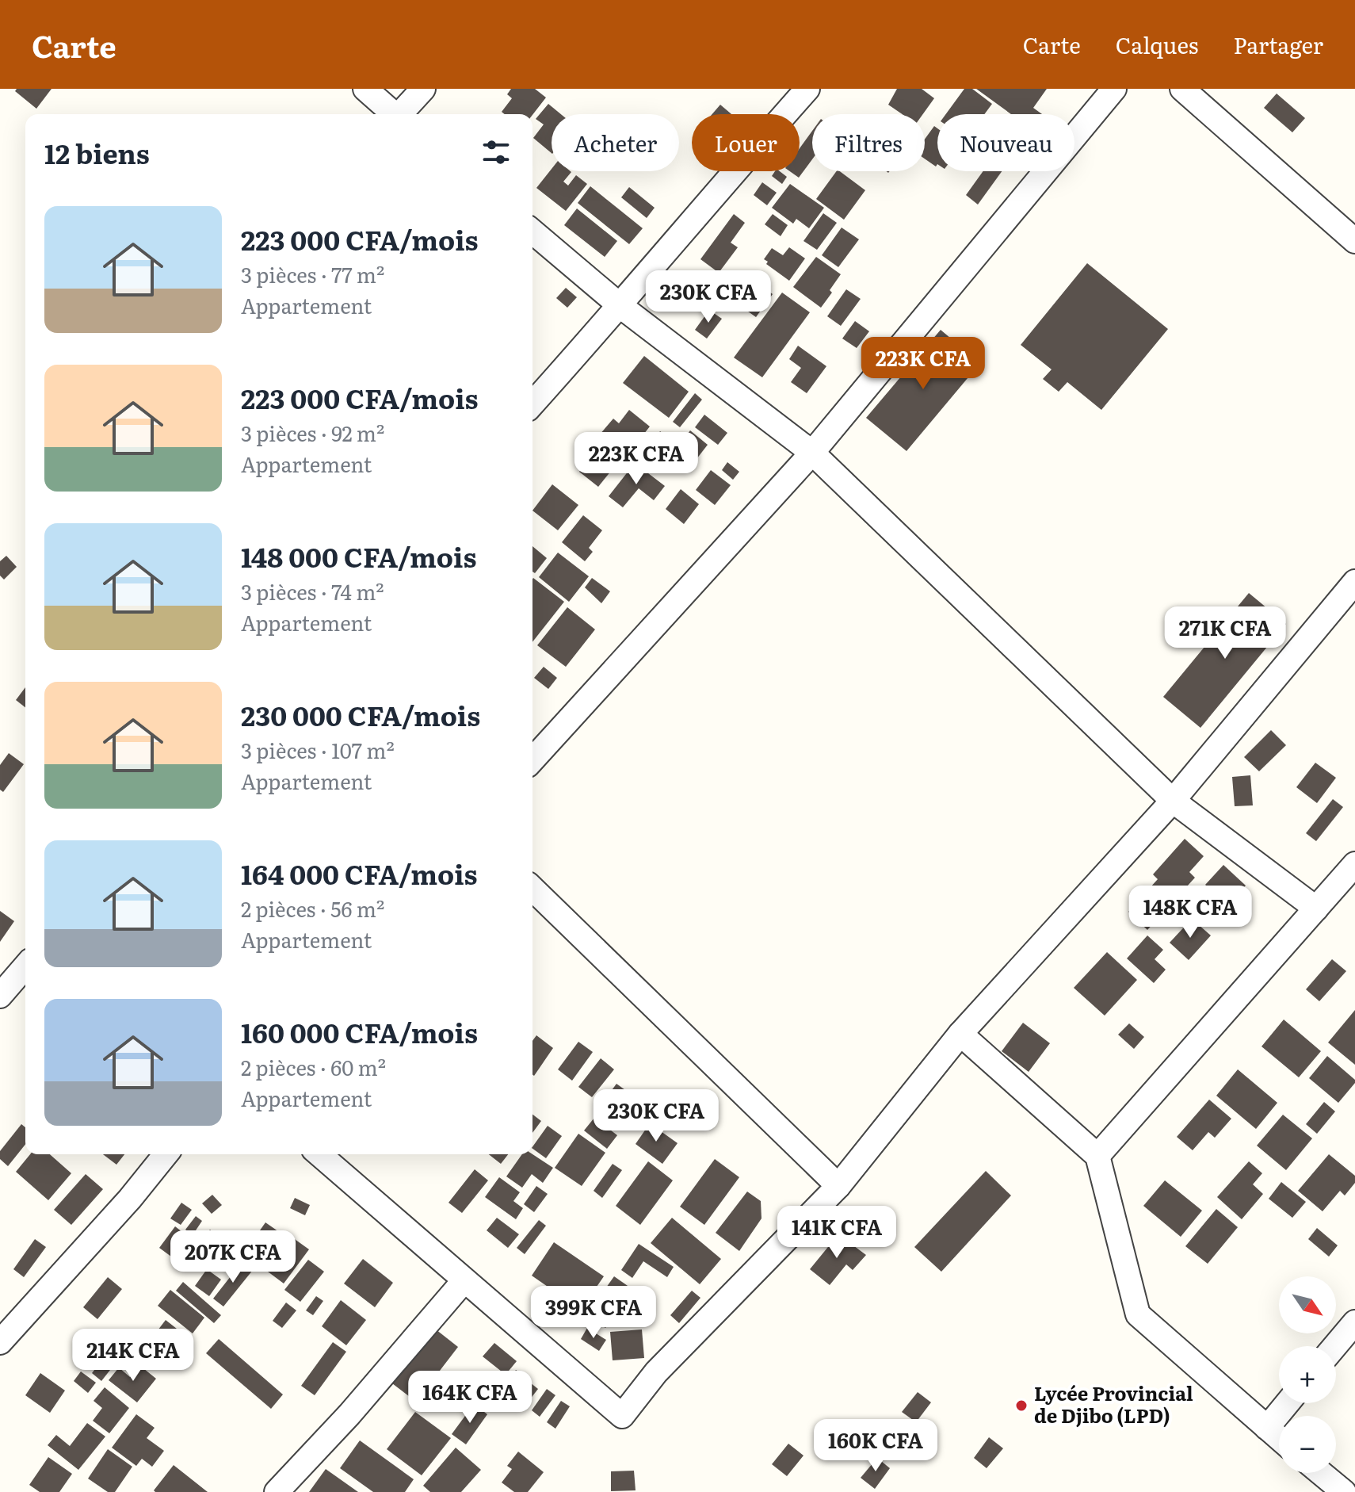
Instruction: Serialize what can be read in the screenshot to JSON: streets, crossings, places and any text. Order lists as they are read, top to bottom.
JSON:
{
  "places": ["Lycée Provincial de Djibo (LPD)"],
  "north": "bottom right",
  "page": {
    "header": "Carte",
    "nav": ["Carte", "Calques", "Partager"],
    "chip": [
      "Acheter",
      "Louer",
      "Filtres",
      "Nouveau"
    ],
    "heading": "12 biens",
    "list": [
      {
        "name": "223 000 CFA/mois",
        "note": "3 pièces · 77 m² · Appartement"
      },
      {
        "name": "223 000 CFA/mois",
        "note": "3 pièces · 92 m² · Appartement"
      },
      {
        "name": "148 000 CFA/mois",
        "note": "3 pièces · 74 m² · Appartement"
      },
      {
        "name": "230 000 CFA/mois",
        "note": "3 pièces · 107 m² · Appartement"
      },
      {
        "name": "164 000 CFA/mois",
        "note": "2 pièces · 56 m² · Appartement"
      },
      {
        "name": "160 000 CFA/mois",
        "note": "2 pièces · 60 m² · Appartement"
      }
    ],
    "price": [
      "230K CFA",
      "223K CFA",
      "223K CFA",
      "271K CFA",
      "148K CFA",
      "230K CFA",
      "141K CFA",
      "207K CFA",
      "399K CFA",
      "214K CFA",
      "164K CFA",
      "160K CFA"
    ],
    "map_buttons": ["+", "−"]
  }
}
